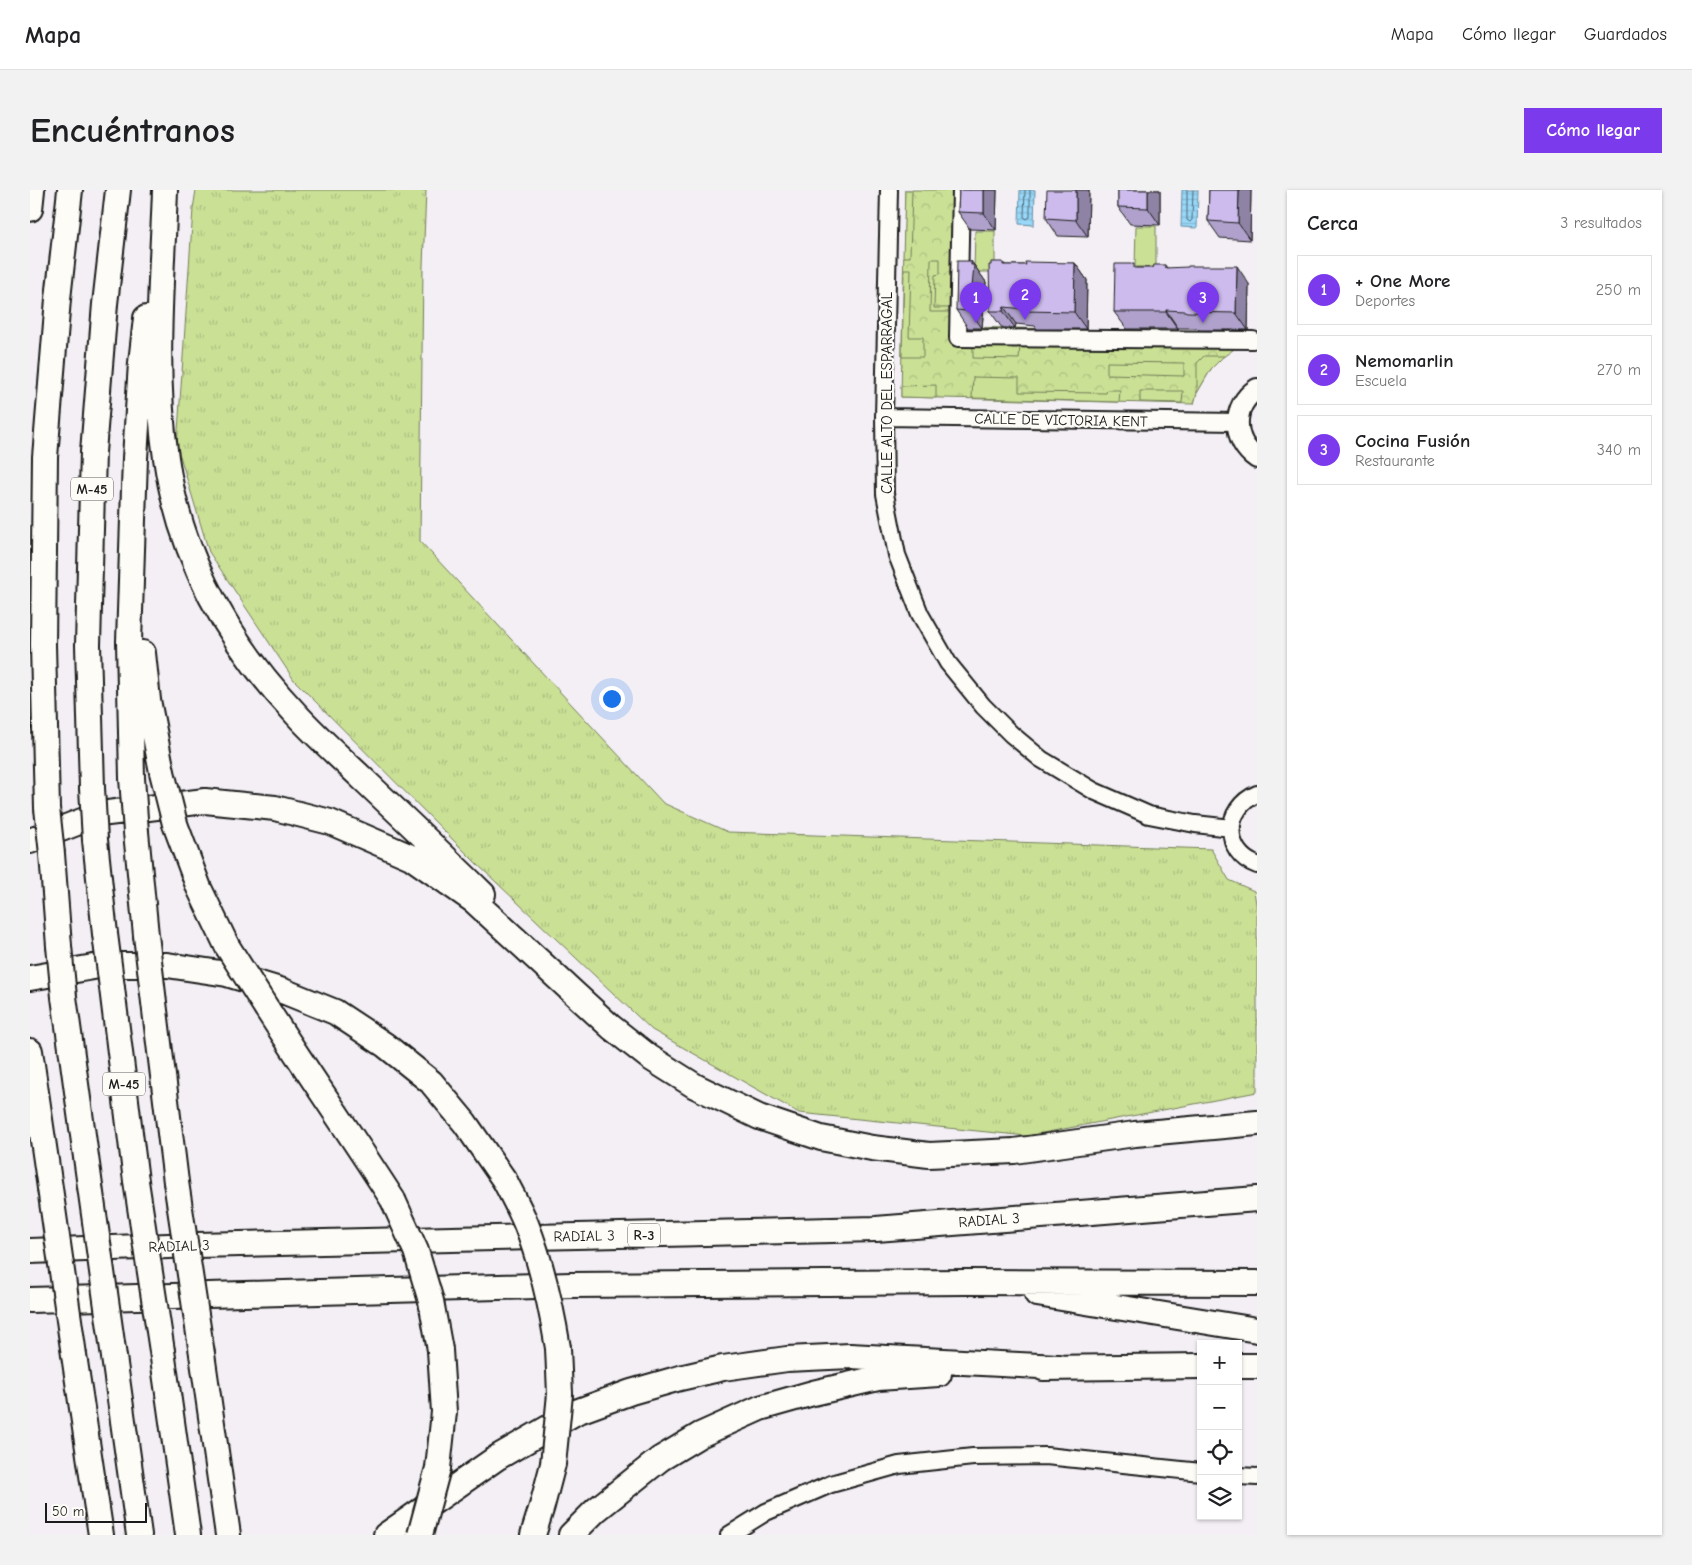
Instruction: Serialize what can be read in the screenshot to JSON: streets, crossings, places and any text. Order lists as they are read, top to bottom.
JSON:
{
  "streets": {
    "highway": ["M-45", "RADIAL 3", "R-3"],
    "street": ["CALLE ALTO DEL ESPARRAGAL", "CALLE DE VICTORIA KENT"]
  },
  "crossings": [
    ["CALLE ALTO DEL ESPARRAGAL", "CALLE DE VICTORIA KENT"]
  ],
  "scale_bar": "50 m",
  "page": {
    "header": "Mapa",
    "nav": ["Mapa", "Cómo llegar", "Guardados"],
    "buttons": "Cómo llegar",
    "title": "Encuéntranos",
    "heading": ["Cerca", "3 resultados"],
    "list": [
      {
        "mark": "1",
        "name": "+ One More",
        "note": "Deportes",
        "value": "250 m"
      },
      {
        "mark": "2",
        "name": "Nemomarlin",
        "note": "Escuela",
        "value": "270 m"
      },
      {
        "mark": "3",
        "name": "Cocina Fusión",
        "note": "Restaurante",
        "value": "340 m"
      }
    ],
    "pins": ["2", "1", "3"],
    "map_buttons": ["+", "−"],
    "scale": "50 m"
  }
}
